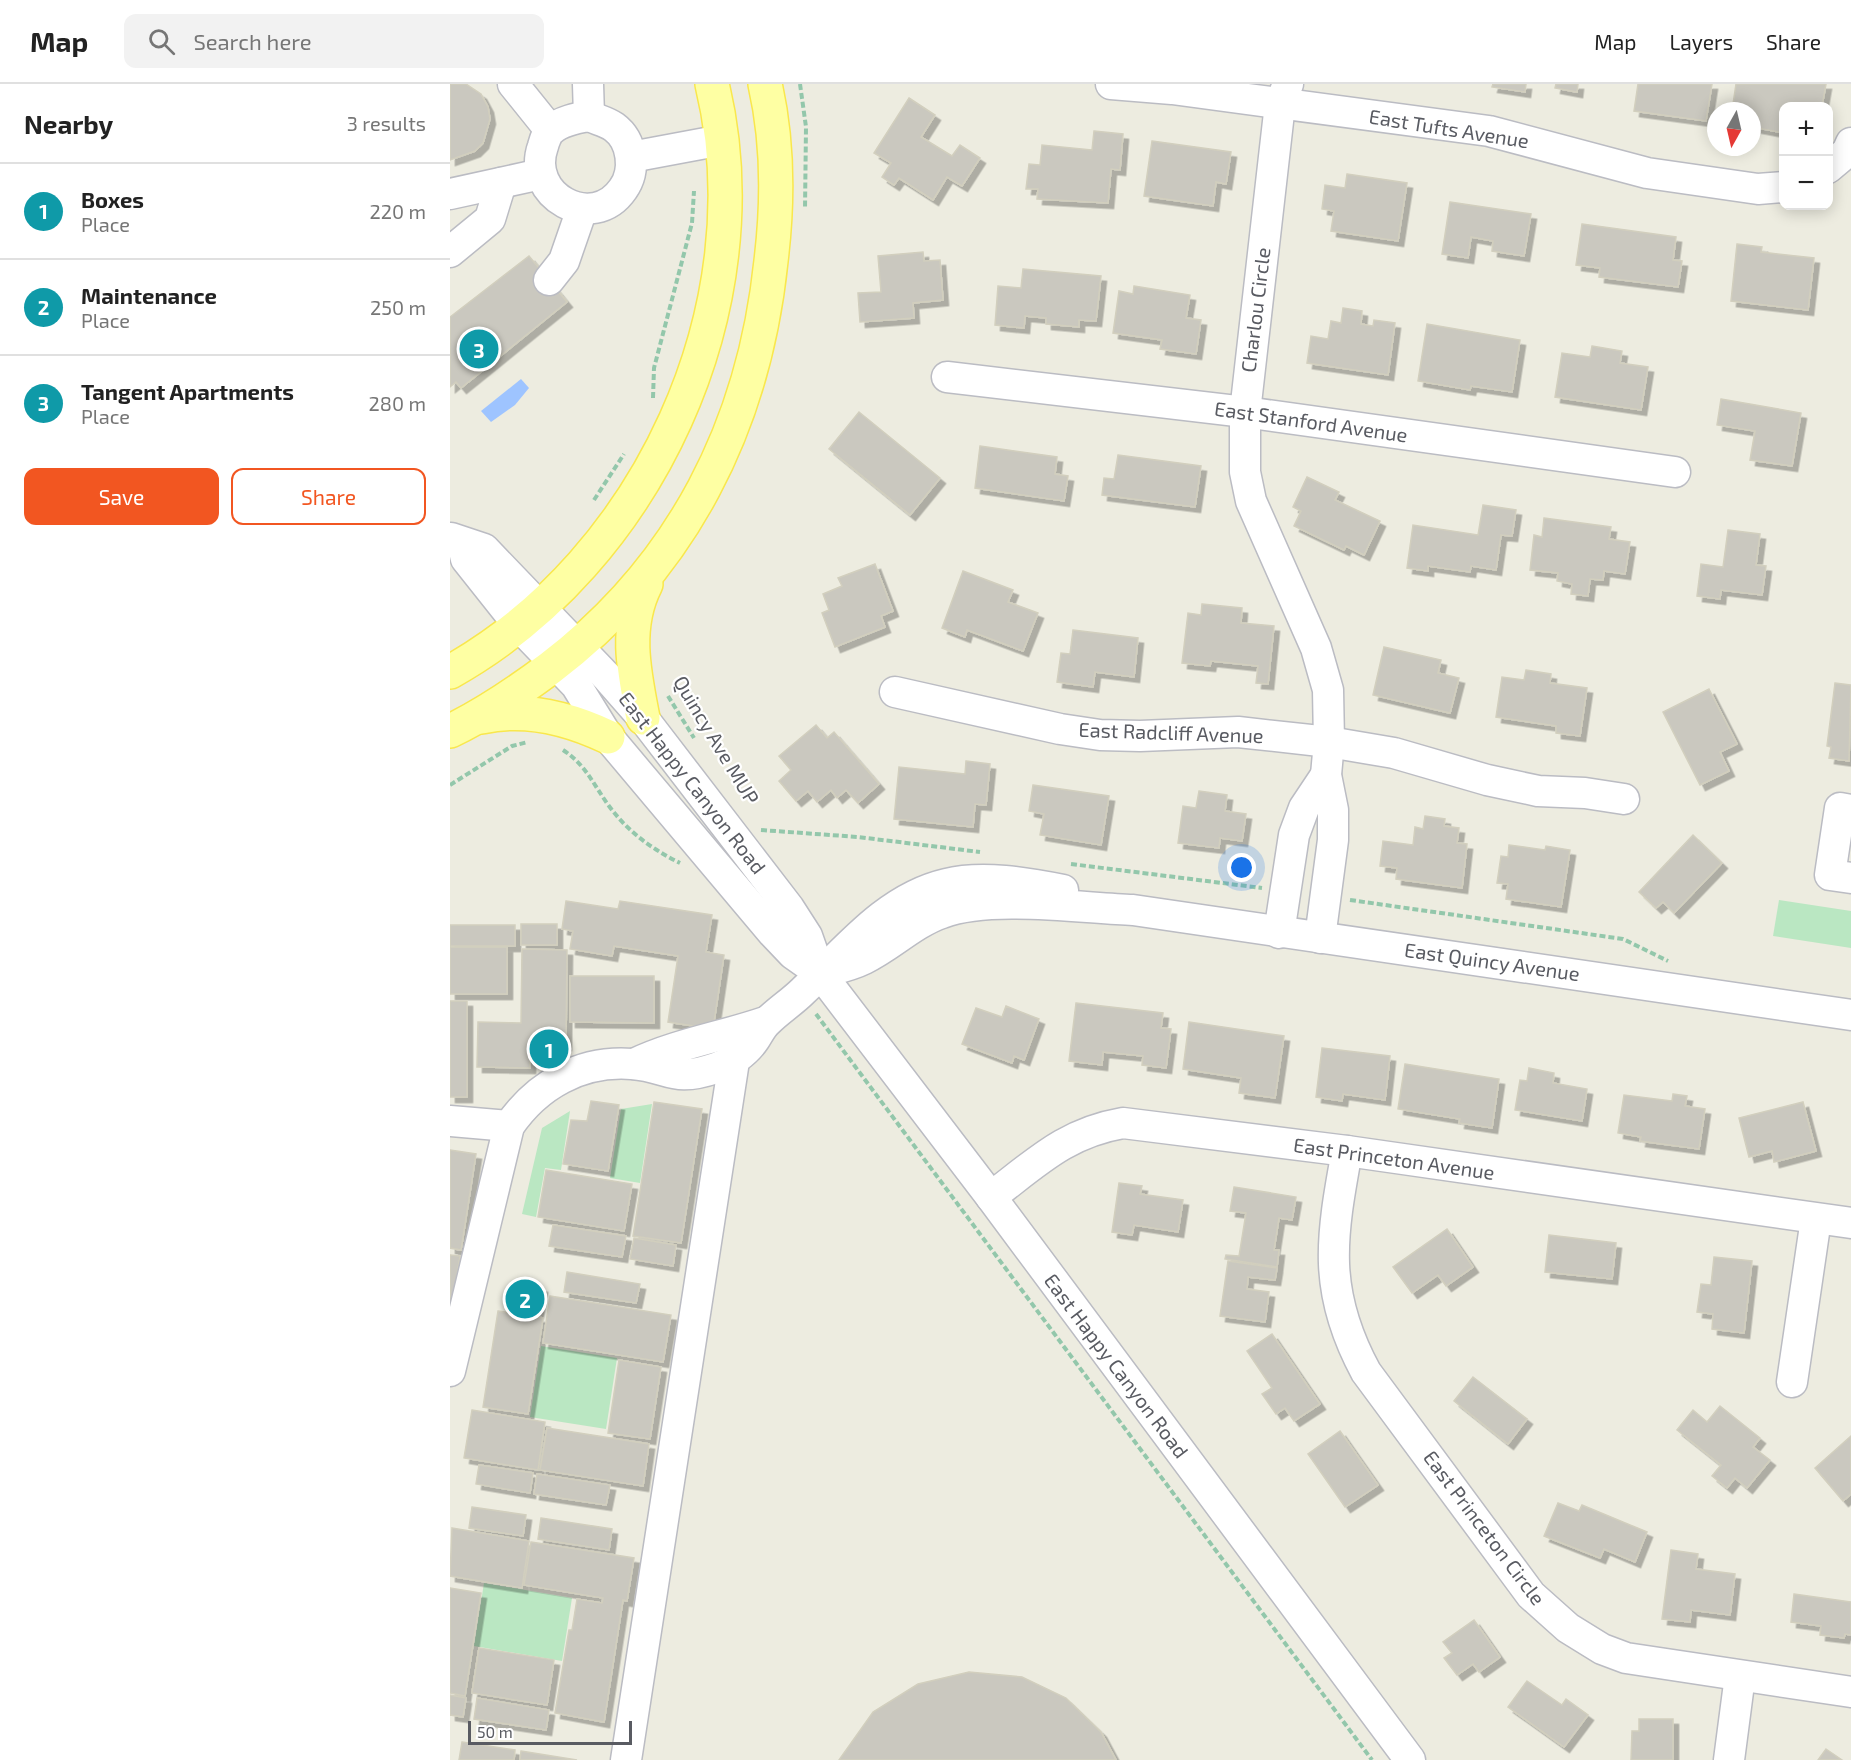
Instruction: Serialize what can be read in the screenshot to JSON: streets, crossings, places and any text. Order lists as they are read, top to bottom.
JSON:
{
  "streets": {
    "street": [
      "East Tufts Avenue",
      "Charlou Circle",
      "East Stanford Avenue",
      "East Radcliff Avenue",
      "East Happy Canyon Road",
      "East Quincy Avenue",
      "East Princeton Avenue",
      "East Princeton Circle"
    ],
    "path": ["Quincy Ave MUP"]
  },
  "crossings": [
    ["East Tufts Avenue", "Charlou Circle"],
    ["Charlou Circle", "East Stanford Avenue"],
    ["Charlou Circle", "East Radcliff Avenue"],
    ["Charlou Circle", "East Quincy Avenue"],
    ["East Happy Canyon Road", "East Quincy Avenue"],
    ["East Happy Canyon Road", "East Princeton Avenue"],
    ["East Princeton Avenue", "East Princeton Circle"]
  ],
  "scale_bar": "50 m",
  "north": "bottom",
  "page": {
    "header": "Map",
    "search": "Search here",
    "nav": ["Map", "Layers", "Share"],
    "heading": ["Nearby", "3 results"],
    "map_buttons": ["+", "−"],
    "list": [
      {
        "mark": "1",
        "name": "Boxes",
        "note": "Place",
        "value": "220 m"
      },
      {
        "mark": "2",
        "name": "Maintenance",
        "note": "Place",
        "value": "250 m"
      },
      {
        "mark": "3",
        "name": "Tangent Apartments",
        "note": "Place",
        "value": "280 m"
      }
    ],
    "pins": ["3", "1", "2"],
    "buttons": ["Save", "Share"],
    "scale": "50 m"
  }
}
